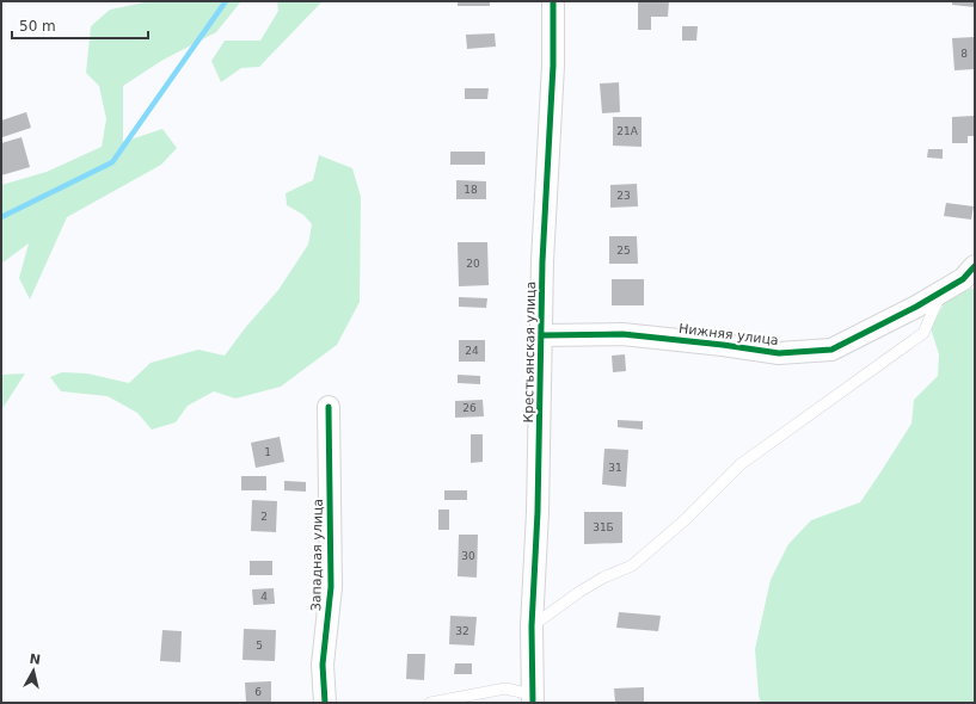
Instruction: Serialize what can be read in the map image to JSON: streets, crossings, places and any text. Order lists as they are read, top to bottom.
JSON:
{
  "streets": {
    "street": ["Нижняя улица", "Крестьянская улица", "Западная улица"]
  },
  "crossings": [
    ["Нижняя улица", "Крестьянская улица"]
  ],
  "house_numbers": [
    "8",
    "21А",
    "18",
    "23",
    "25",
    "20",
    "24",
    "26",
    "1",
    "31",
    "2",
    "31Б",
    "30",
    "4",
    "32",
    "5",
    "6"
  ],
  "scale_bar": "50 m",
  "north": "top"
}
